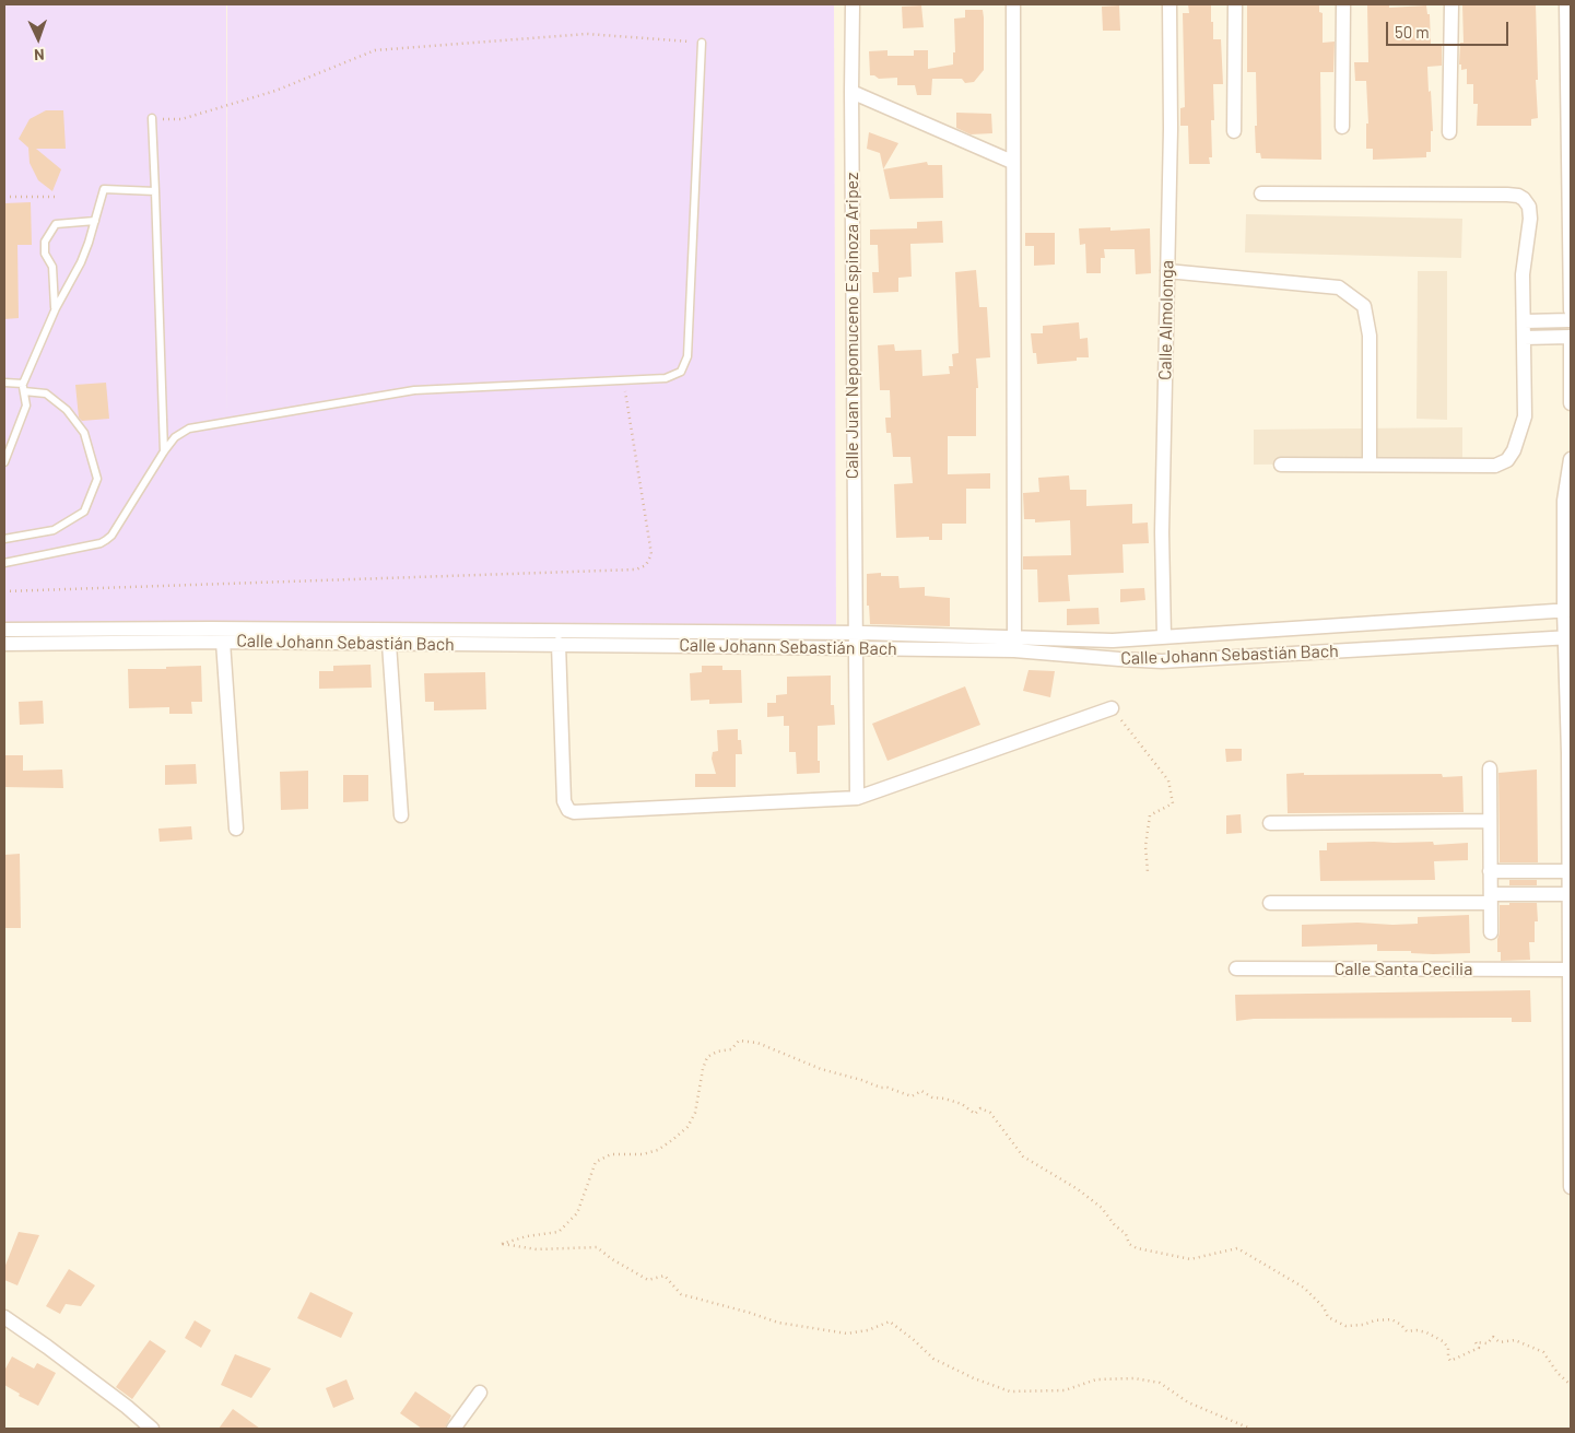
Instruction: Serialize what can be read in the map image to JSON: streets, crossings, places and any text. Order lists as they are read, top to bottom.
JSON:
{
  "streets": {
    "street": [
      "Calle Almolonga",
      "Calle Juan Nepomuceno Espinoza Aripez",
      "Calle Johann Sebastián Bach",
      "Calle Santa Cecilia"
    ]
  },
  "crossings": [
    ["Calle Almolonga", "Calle Johann Sebastián Bach"],
    ["Calle Juan Nepomuceno Espinoza Aripez", "Calle Johann Sebastián Bach"]
  ],
  "scale_bar": "50 m",
  "north": "bottom"
}
